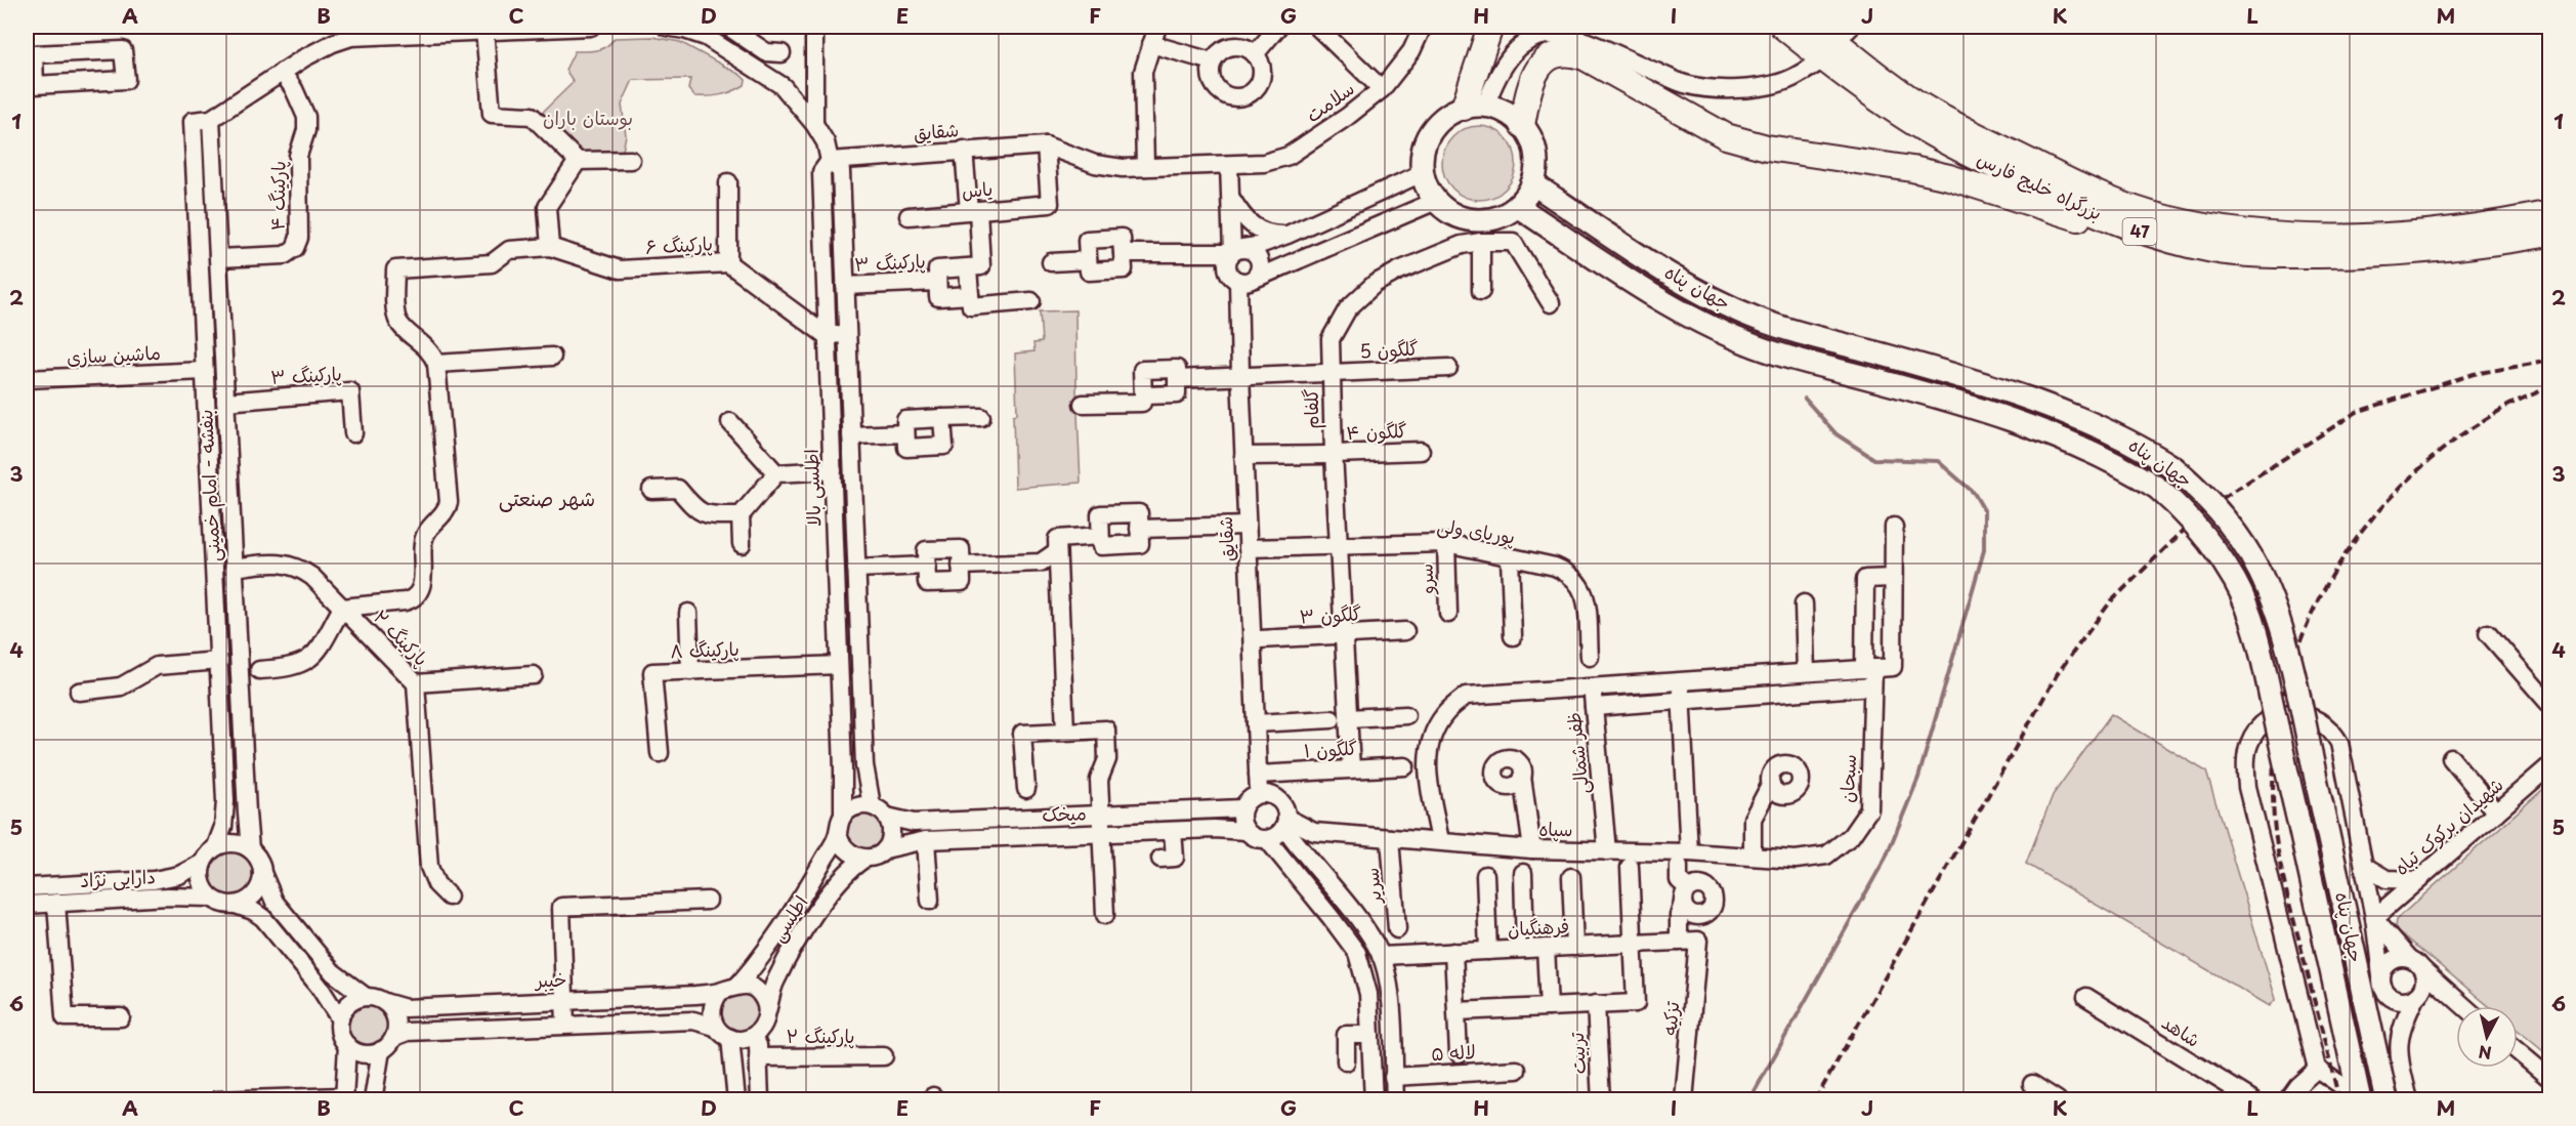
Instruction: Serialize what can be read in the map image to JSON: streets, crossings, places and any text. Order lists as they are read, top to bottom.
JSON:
{
  "streets": {
    "highway": ["بزرگراه خلیج فارس", "47"],
    "main road": ["جهان پناه"],
    "street": [
      "سلامت",
      "شقایق",
      "یاس",
      "پارکینگ ۴",
      "پارکینگ ۶",
      "پارکینگ ۳",
      "گلگون 5",
      "ماشین سازی",
      "گلفام",
      "گلگون ۴",
      "بنفشه - امام خمینی",
      "اطلسی بالا",
      "پوریای ولی",
      "سرو",
      "گلگون ۳",
      "پارکینگ ۲",
      "پارکینگ ۸",
      "گلگون ۱",
      "ظفر شمالی",
      "سبحان",
      "میخک",
      "شهیدان برکوک تباه",
      "سپاه",
      "دارایی نژاد",
      "سریر",
      "اطلسی",
      "فرهنگیان",
      "خیبر",
      "تزکیه",
      "شاهد",
      "لاله ۵",
      "تربیت"
    ]
  },
  "crossings": [
    ["سلامت", "شقایق"],
    ["شقایق", "یاس"],
    ["شقایق", "گلگون 5"],
    ["شقایق", "گلگون ۴"],
    ["شقایق", "اطلسی بالا"],
    ["شقایق", "پوریای ولی"],
    ["شقایق", "گلگون ۱"],
    ["شقایق", "میخک"],
    ["شقایق", "سپاه"],
    ["پارکینگ ۴", "بنفشه - امام خمینی"],
    ["پارکینگ ۶", "اطلسی بالا"],
    ["پارکینگ ۳", "بنفشه - امام خمینی"],
    ["گلگون 5", "گلفام"],
    ["ماشین سازی", "بنفشه - امام خمینی"],
    ["گلفام", "گلگون ۴"],
    ["گلفام", "پوریای ولی"],
    ["گلفام", "گلگون ۳"],
    ["گلفام", "گلگون ۱"],
    ["بنفشه - امام خمینی", "پارکینگ ۲"],
    ["بنفشه - امام خمینی", "دارایی نژاد"],
    ["اطلسی بالا", "پارکینگ ۸"],
    ["اطلسی بالا", "میخک"],
    ["اطلسی بالا", "اطلسی"],
    ["پوریای ولی", "سرو"],
    ["پارکینگ ۲", "اطلسی"],
    ["ظفر شمالی", "سپاه"],
    ["سبحان", "سپاه"],
    ["میخک", "سپاه"],
    ["میخک", "اطلسی"],
    ["سپاه", "سریر"],
    ["اطلسی", "خیبر"],
    ["فرهنگیان", "تزکیه"]
  ],
  "districts": ["شهر صنعتی"],
  "parks": ["بوستان باران"],
  "north": "bottom",
  "grid": {
    "columns": [
      "A",
      "B",
      "C",
      "D",
      "E",
      "F",
      "G",
      "H",
      "I",
      "J",
      "K",
      "L",
      "M"
    ],
    "rows": [
      "1",
      "2",
      "3",
      "4",
      "5",
      "6"
    ]
  }
}
